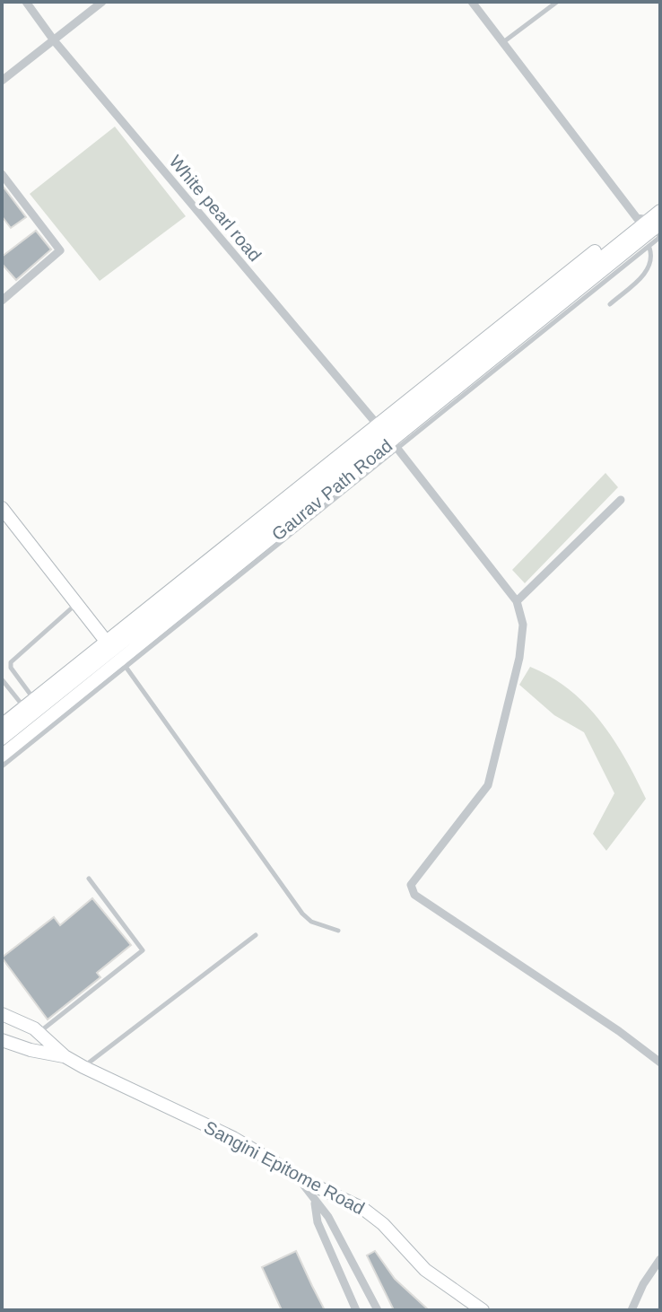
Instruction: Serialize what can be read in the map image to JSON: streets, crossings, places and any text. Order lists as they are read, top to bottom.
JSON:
{
  "streets": {
    "street": ["White pearl road", "Gaurav Path Road", "Sangini Epitome Road"]
  },
  "crossings": [
    ["White pearl road", "Gaurav Path Road"]
  ]
}
